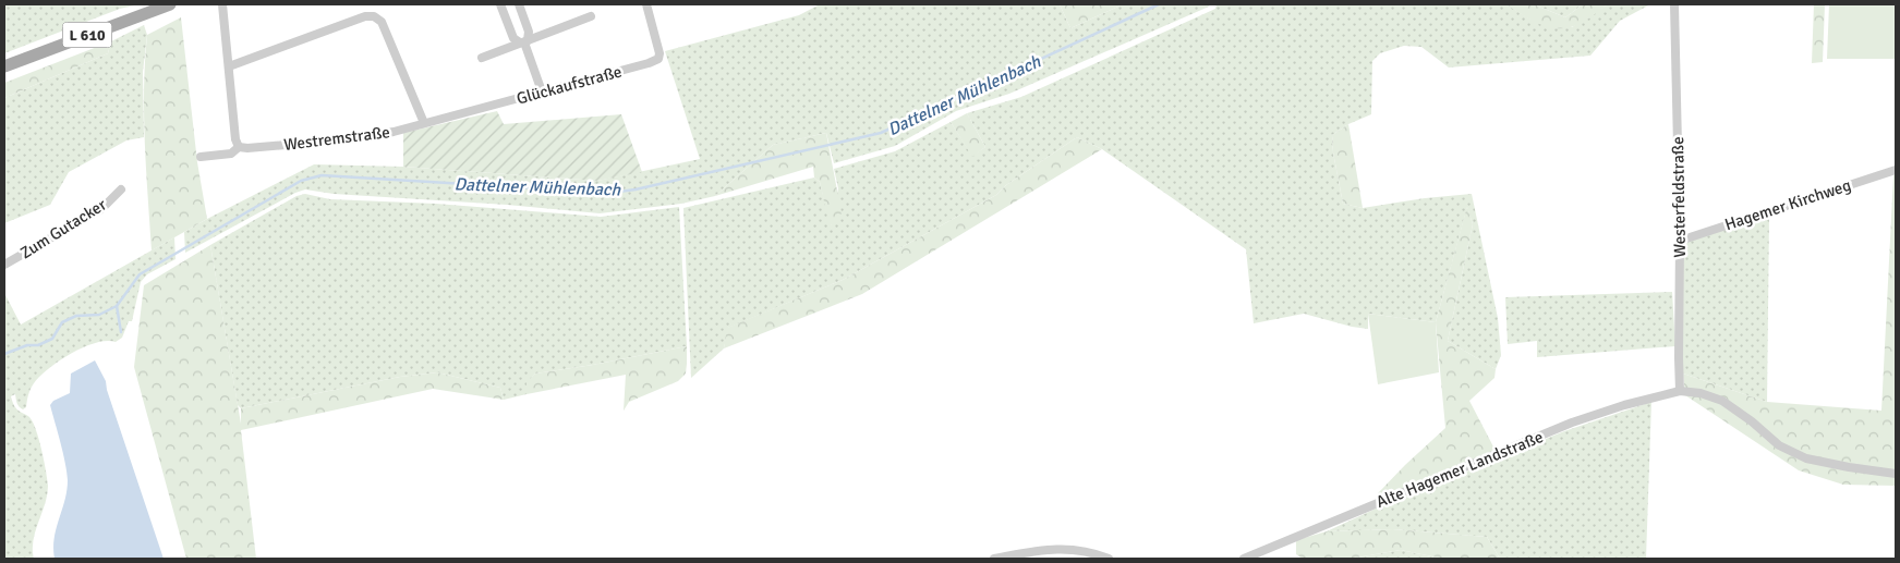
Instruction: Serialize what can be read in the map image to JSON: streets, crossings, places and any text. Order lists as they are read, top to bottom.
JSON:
{
  "streets": {
    "main road": ["L 610"],
    "street": [
      "Glückaufstraße",
      "Westremstraße",
      "Westerfeldstraße",
      "Hagemer Kirchweg",
      "Zum Gutacker",
      "Alte Hagemer Landstraße"
    ]
  },
  "crossings": [
    ["Glückaufstraße", "Westremstraße"],
    ["Westerfeldstraße", "Hagemer Kirchweg"],
    ["Westerfeldstraße", "Alte Hagemer Landstraße"]
  ],
  "water": ["Dattelner Mühlenbach"]
}
